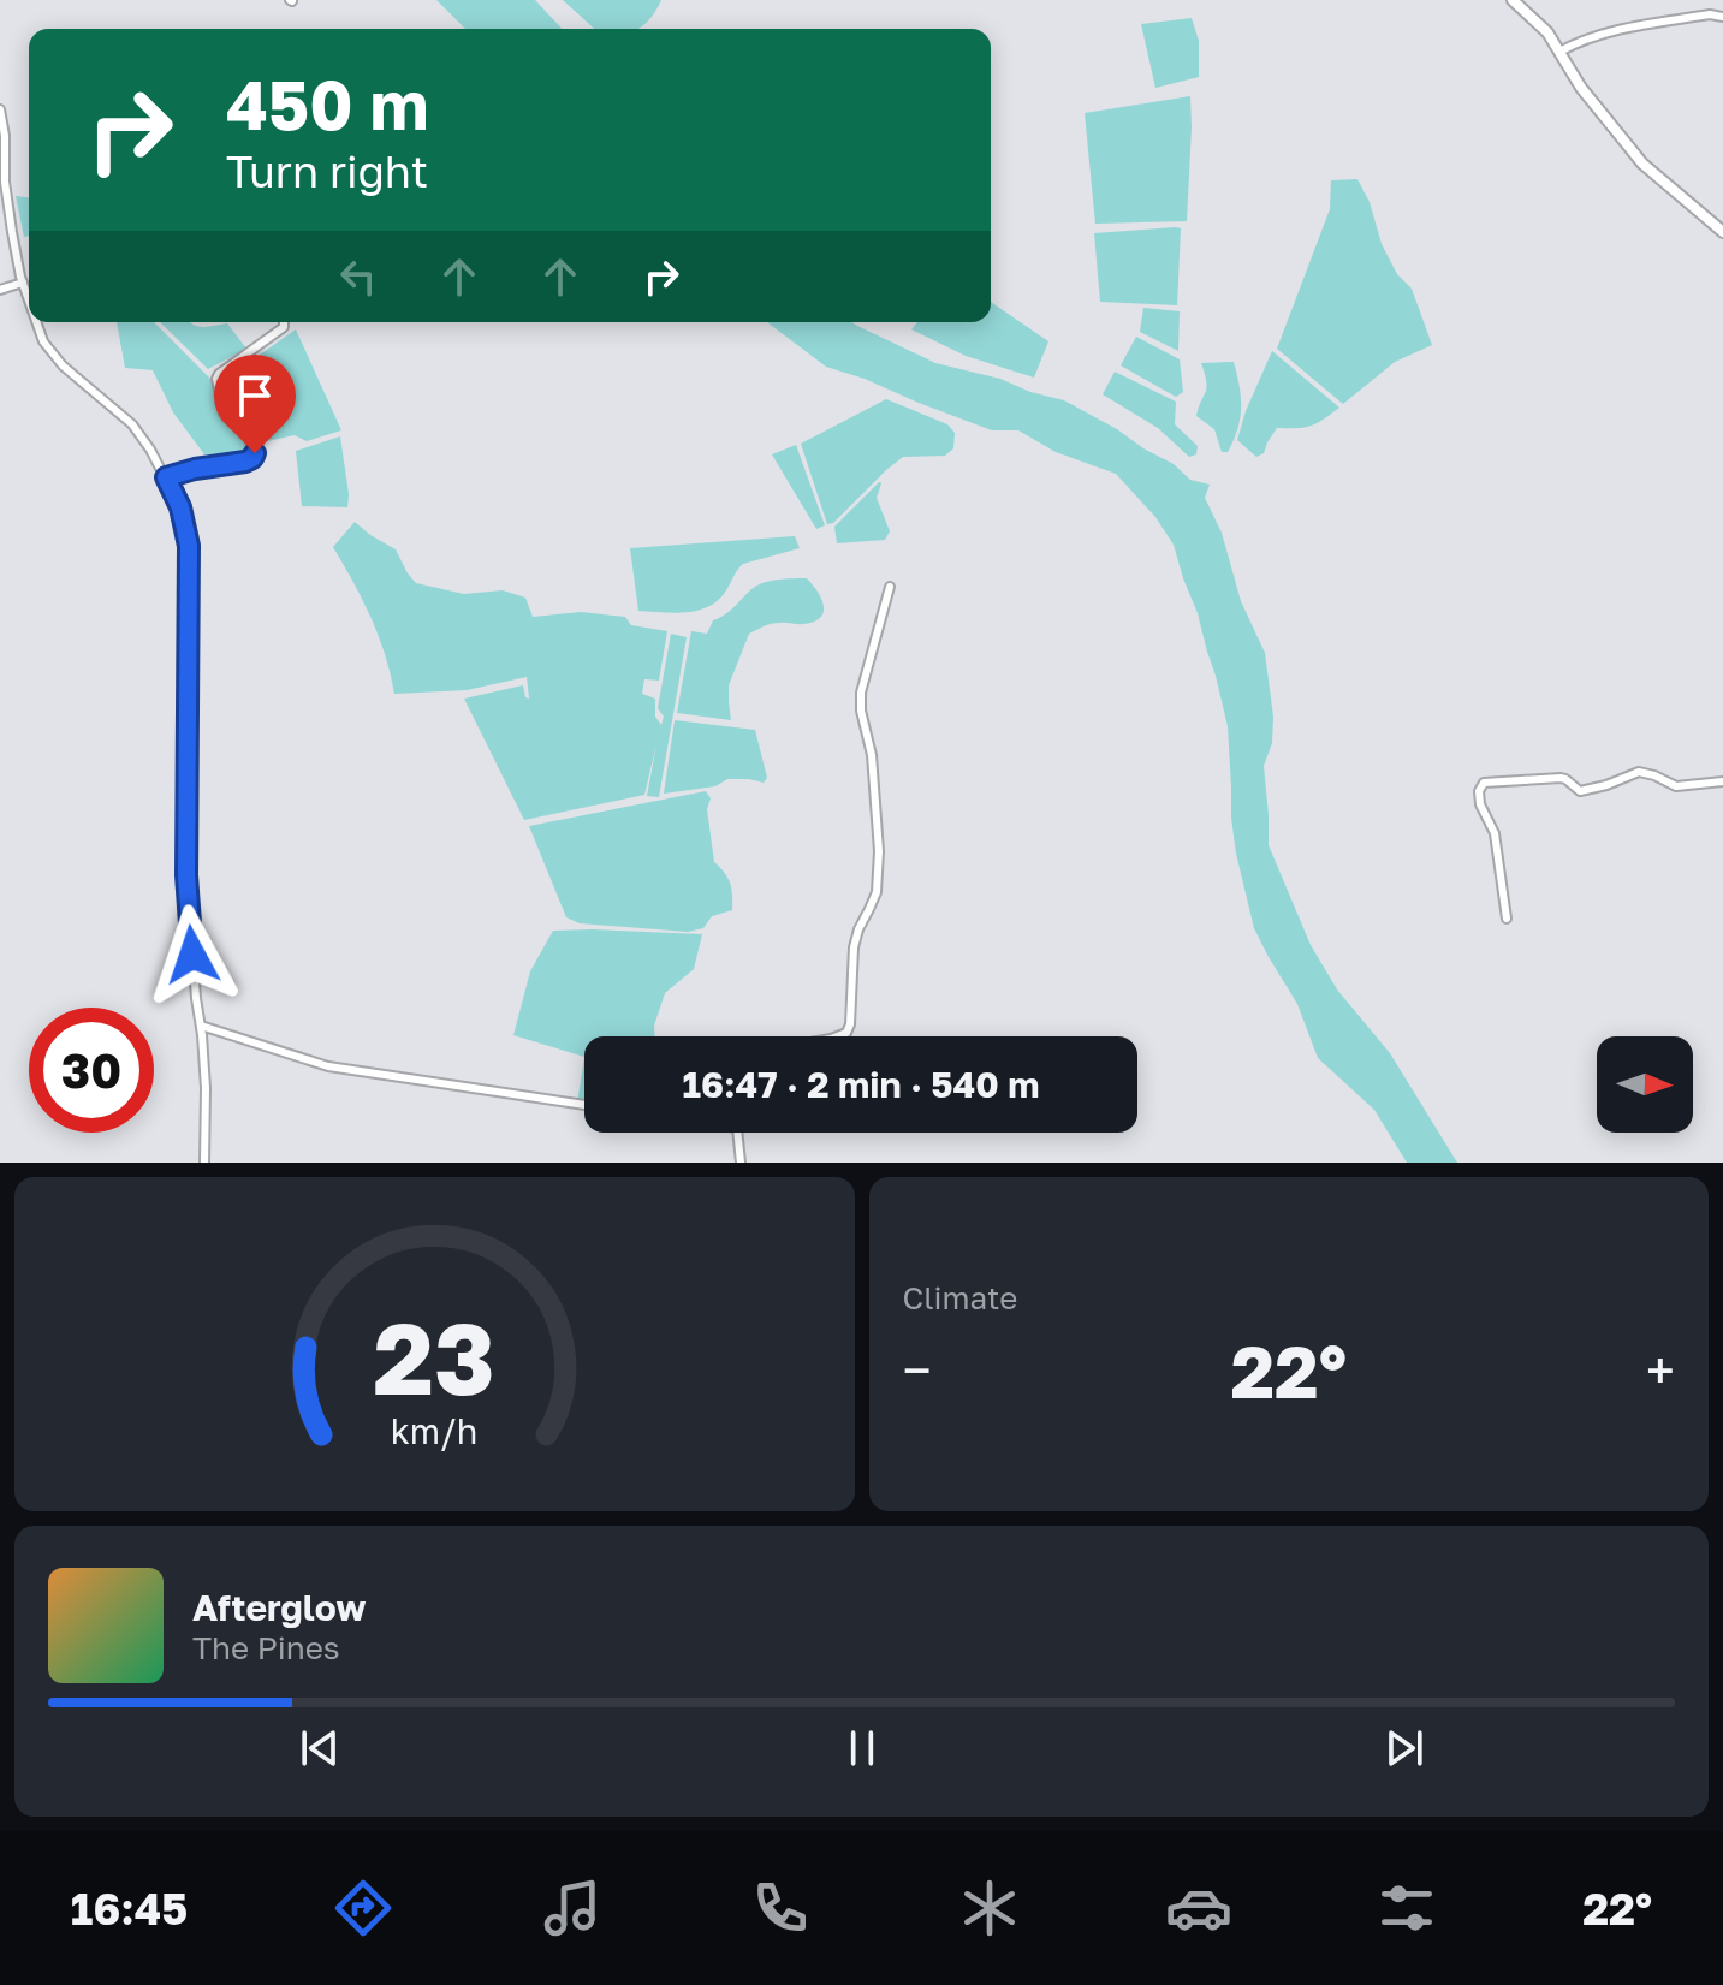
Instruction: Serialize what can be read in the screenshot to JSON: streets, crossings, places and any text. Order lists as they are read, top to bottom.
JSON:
{
  "north": "right",
  "page": {
    "turn": ["450 m", "Turn right"],
    "limit": "30",
    "trip": "16:47 · 2 min · 540 m",
    "tile": "Climate",
    "heat": ["−", "22°", "+"],
    "song": ["Afterglow", "The Pines"],
    "tabs": ["16:45", "22°"],
    "gauge": ["23", "km/h"]
  }
}
